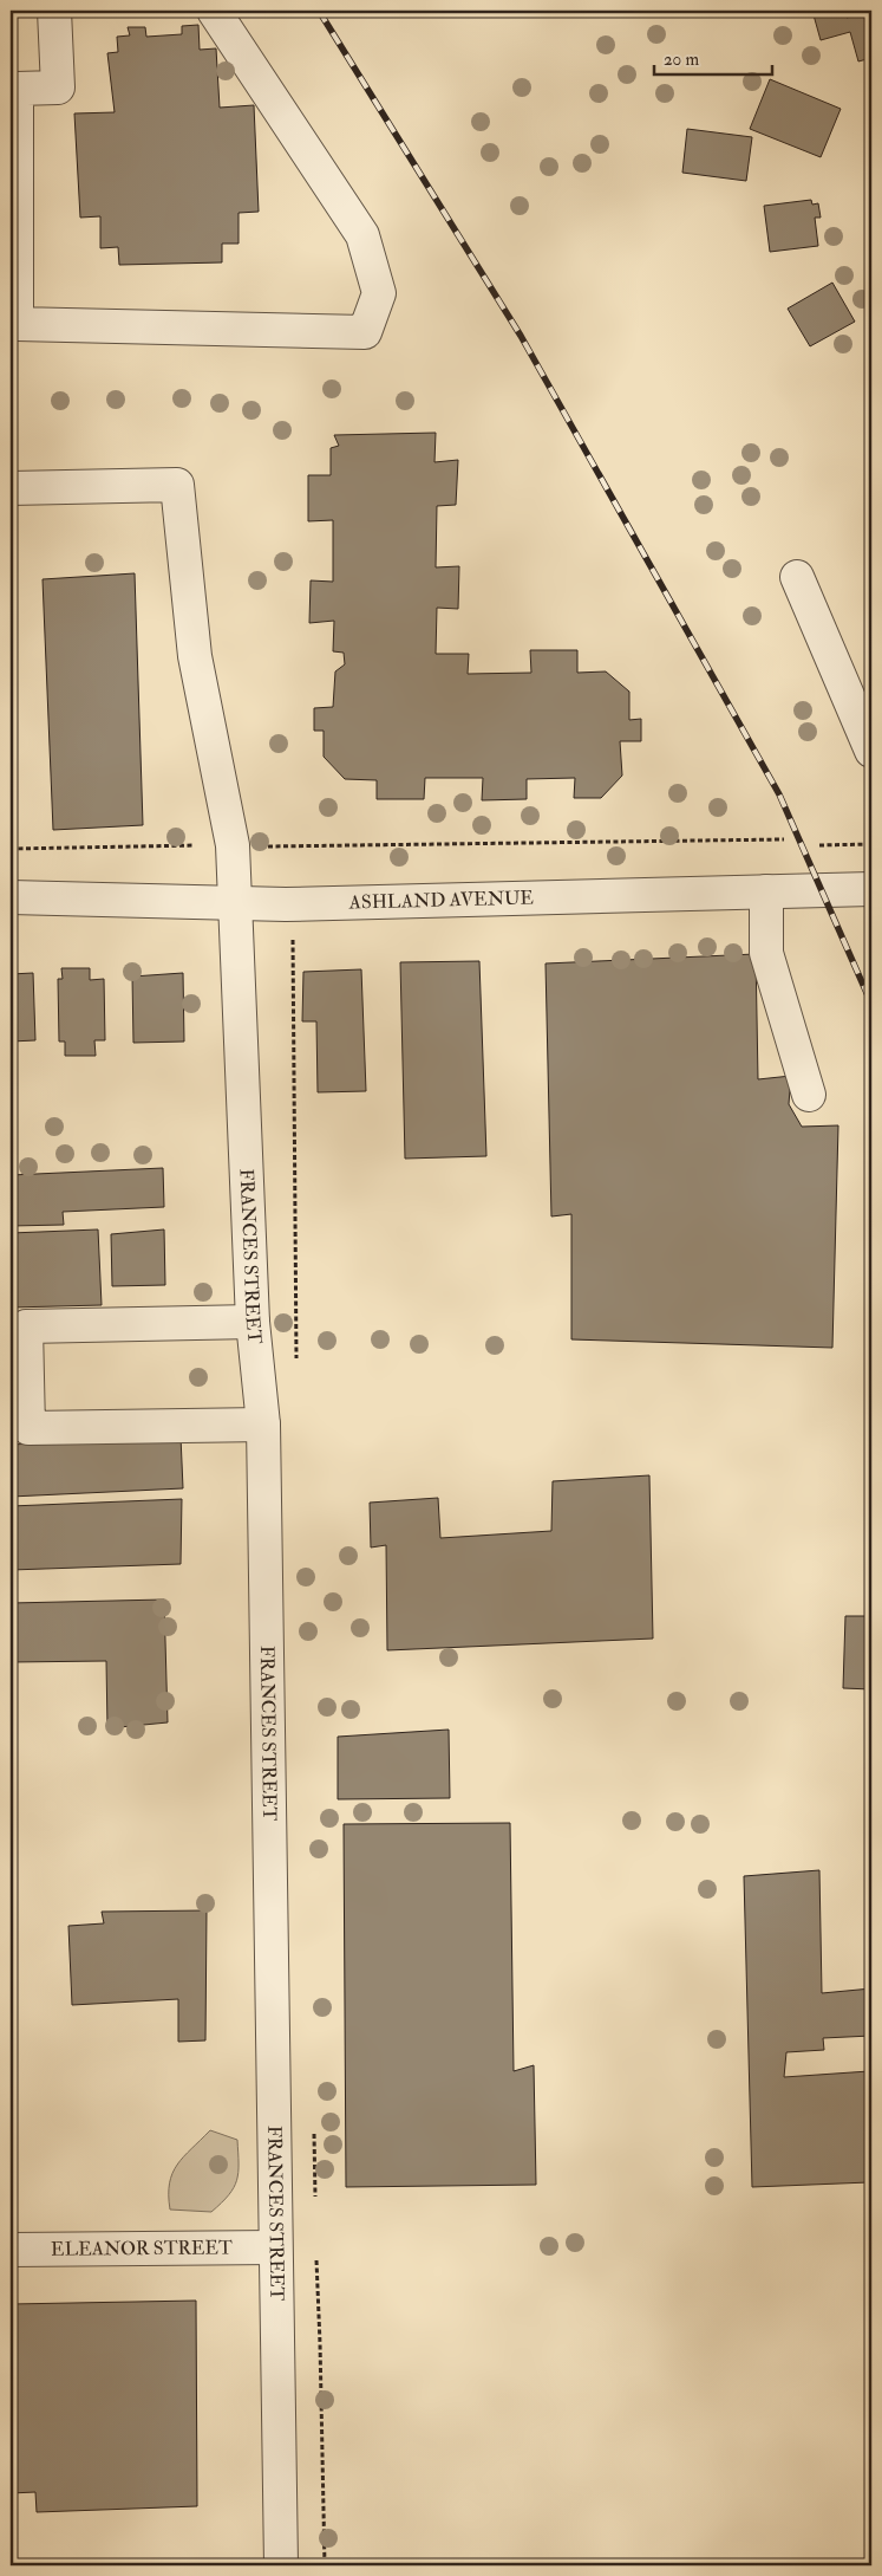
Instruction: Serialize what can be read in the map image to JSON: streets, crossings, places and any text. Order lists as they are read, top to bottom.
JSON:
{
  "streets": {
    "street": ["ASHLAND AVENUE", "FRANCES STREET", "ELEANOR STREET"]
  },
  "crossings": [
    ["ASHLAND AVENUE", "FRANCES STREET"],
    ["FRANCES STREET", "ELEANOR STREET"]
  ],
  "scale_bar": "20 m"
}
